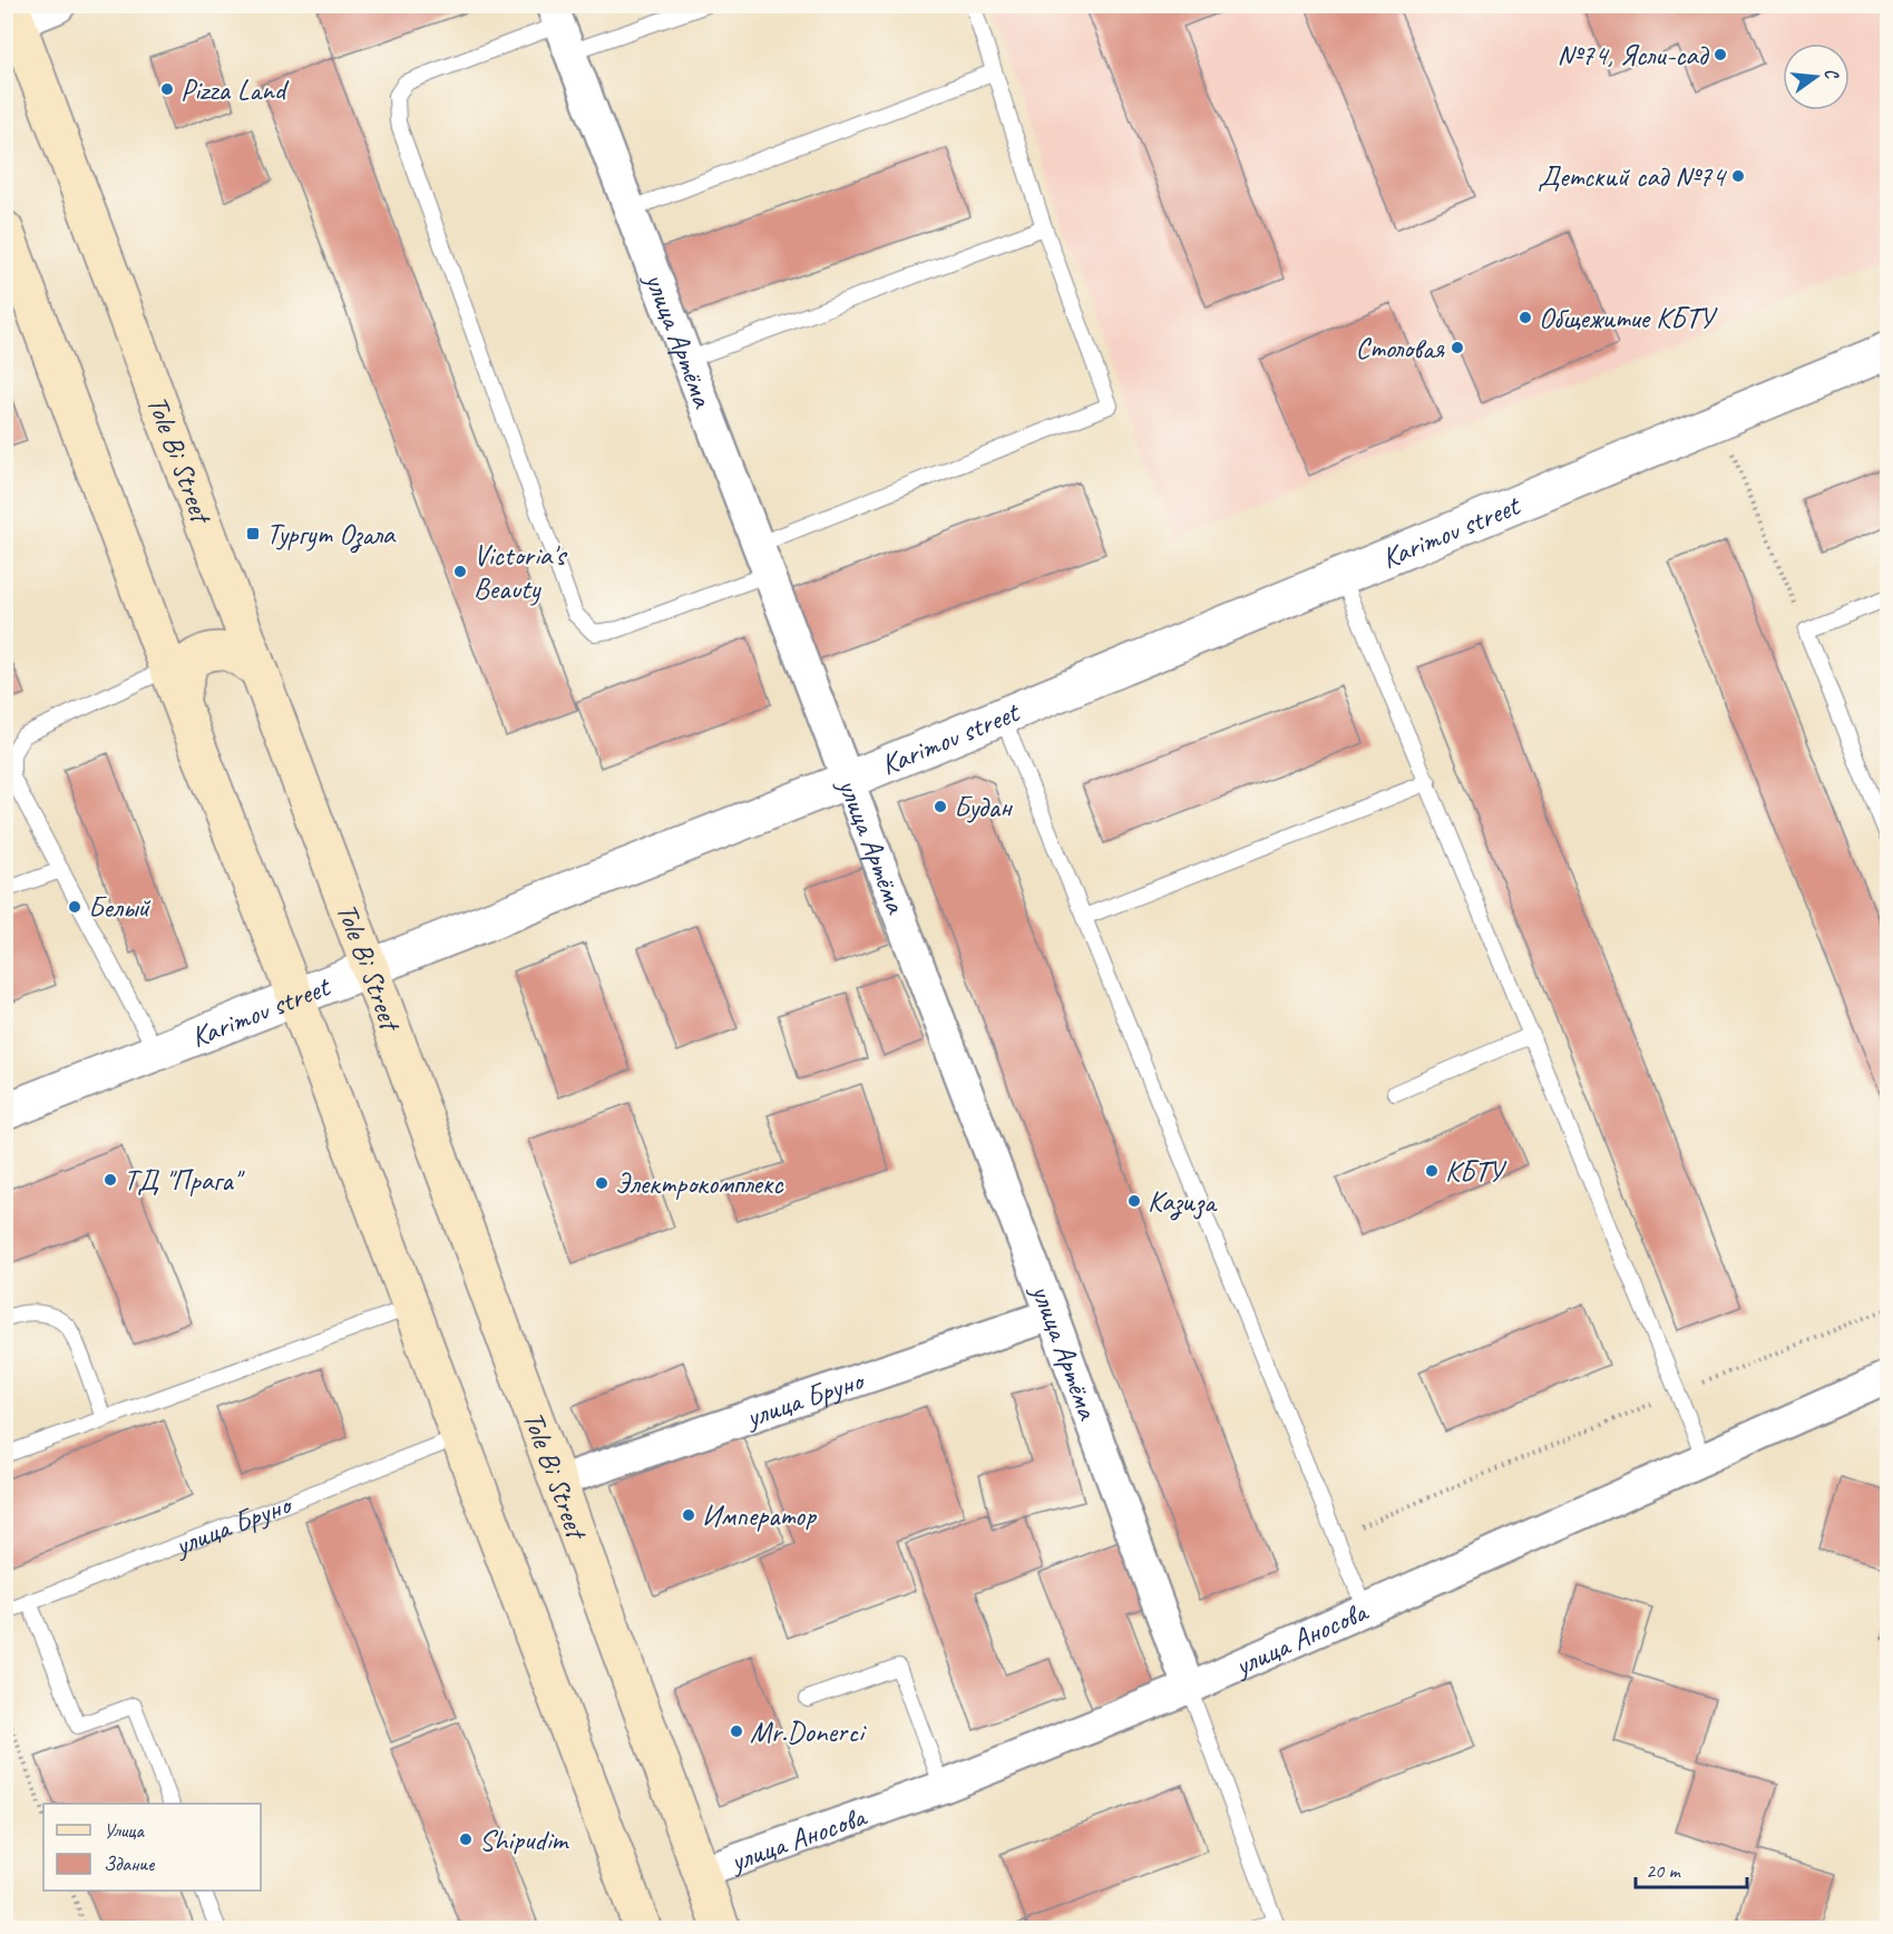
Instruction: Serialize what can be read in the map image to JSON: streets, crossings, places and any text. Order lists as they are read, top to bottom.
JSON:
{
  "streets": {
    "main road": ["Tole Bi Street"],
    "street": [
      "улица Артёма",
      "Karimov street",
      "улица Бруно",
      "улица Аносова"
    ]
  },
  "crossings": [
    ["улица Артёма", "Karimov street"],
    ["улица Артёма", "улица Бруно"],
    ["улица Артёма", "улица Аносова"],
    ["Tole Bi Street", "Karimov street"],
    ["Tole Bi Street", "улица Бруно"],
    ["Tole Bi Street", "улица Аносова"]
  ],
  "places": {
    "other": [
      "№74, Ясли-сад",
      "Pizza Land",
      "Детский сад №74",
      "Общежитие КБТУ",
      "Столовая",
      "Victoria's Beauty",
      "Будан",
      "Белый",
      "КБТУ",
      "ТД \"Прага\"",
      "Электрокомплекс",
      "Казиза",
      "Император",
      "Mr.Donerci",
      "Shipudim"
    ],
    "transit": ["Тургут Озала"]
  },
  "legend": ["Улица", "Здание"],
  "scale_bar": "20 m",
  "north": "right"
}
